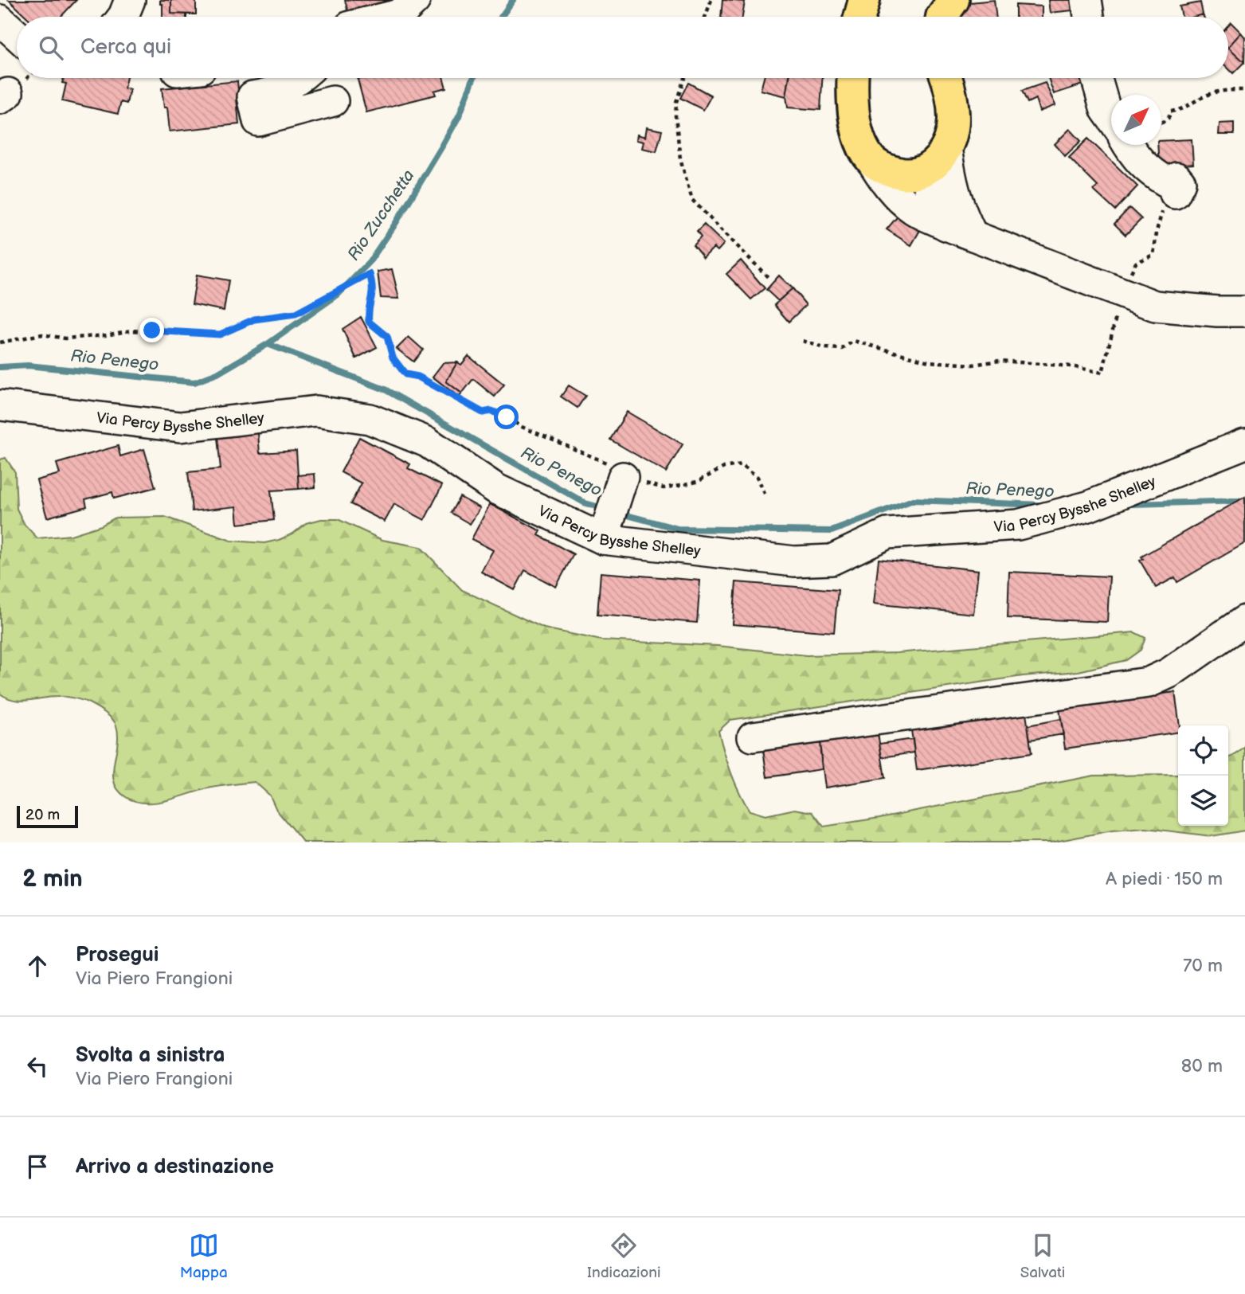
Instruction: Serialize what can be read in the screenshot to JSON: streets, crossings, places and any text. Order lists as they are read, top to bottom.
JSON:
{
  "streets": {
    "street": ["Via Percy Bysshe Shelley"]
  },
  "water": ["Rio Zucchetta", "Rio Penego"],
  "scale_bar": "20 m",
  "north": "top right",
  "page": {
    "search": "Cerca qui",
    "scale": "20 m",
    "heading": ["2 min", "A piedi · 150 m"],
    "list": [
      ["Prosegui", "Via Piero Frangioni", "70 m"],
      ["Svolta a sinistra", "Via Piero Frangioni", "80 m"],
      "Arrivo a destinazione"
    ],
    "nav": ["Mappa", "Indicazioni", "Salvati"]
  }
}
